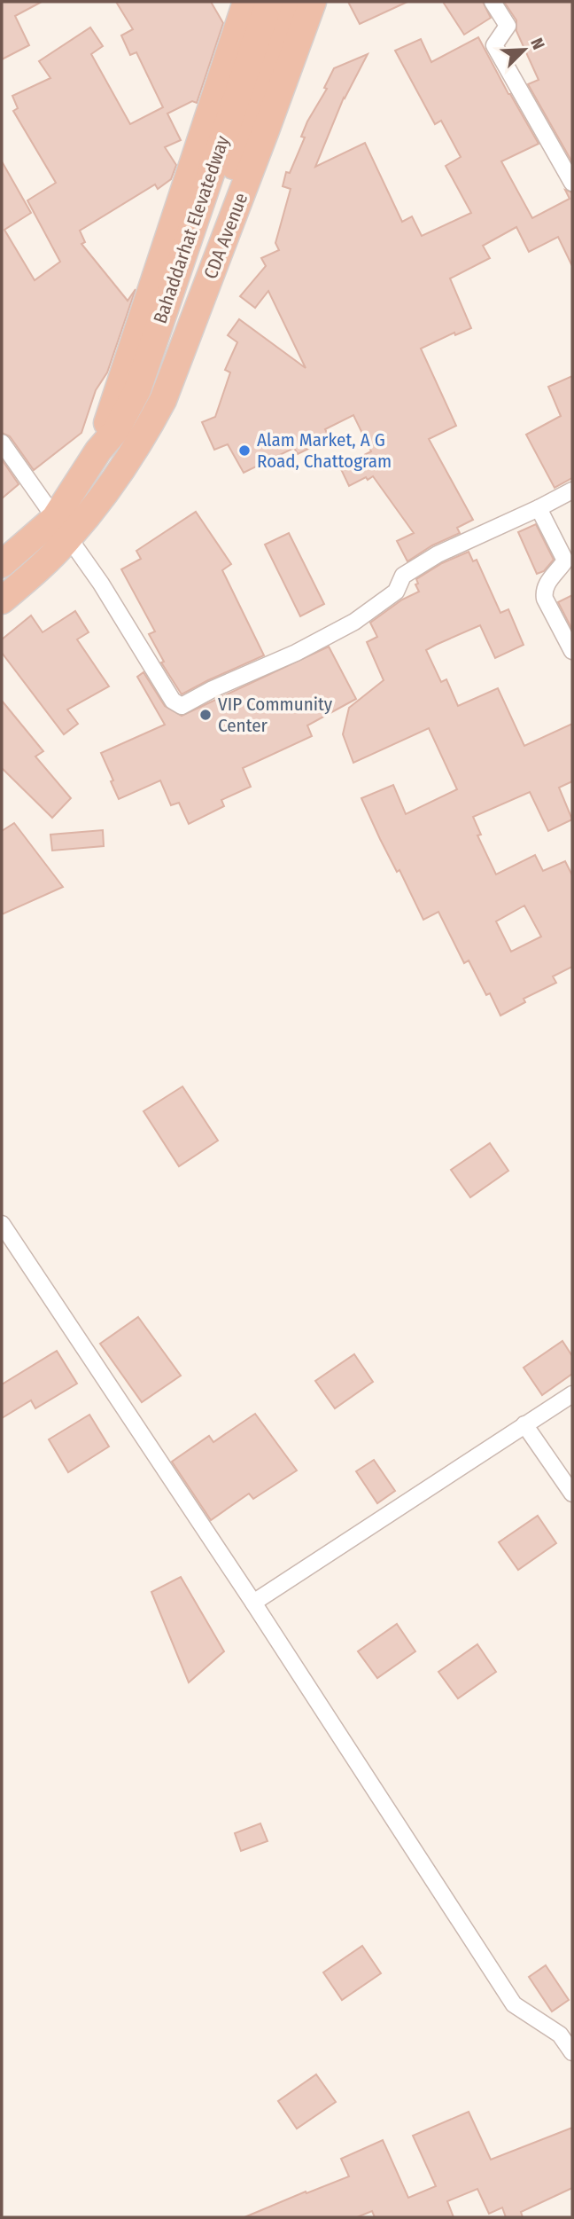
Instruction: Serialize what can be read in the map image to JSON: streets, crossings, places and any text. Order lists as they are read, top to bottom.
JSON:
{
  "streets": {
    "highway": ["Bahaddarhat Elevatedway", "CDA Avenue"]
  },
  "crossings": [
    ["Bahaddarhat Elevatedway", "CDA Avenue"]
  ],
  "places": ["Alam Market, A G Road, Chattogram", "VIP Community Center"],
  "north": "top right"
}
